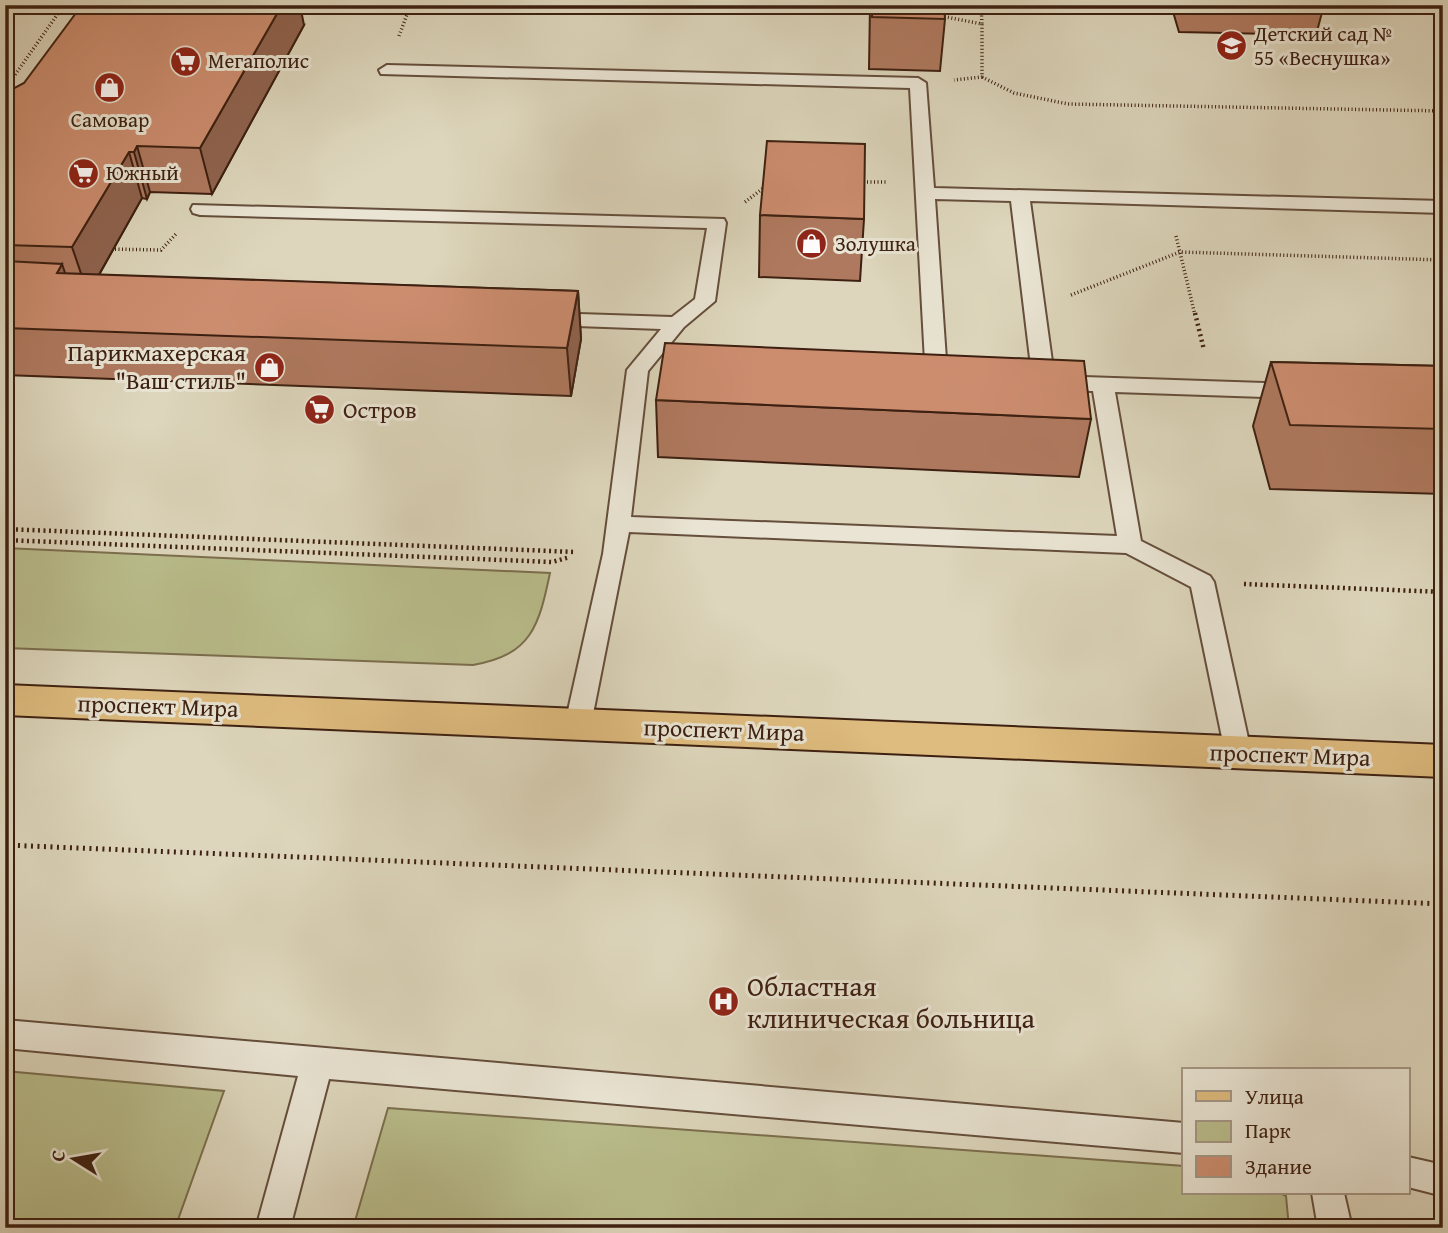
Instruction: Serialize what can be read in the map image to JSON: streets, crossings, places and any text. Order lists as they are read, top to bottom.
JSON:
{
  "streets": {
    "main road": ["проспект Мира"]
  },
  "places": {
    "school or university": ["Детский сад № 55 «Веснушка»"],
    "supermarket": ["Мегаполис", "Южный", "Остров"],
    "shop": ["Самовар", "Золушка", "Парикмахерская \"Ваш стиль\""],
    "hospital": ["Областная клиническая больница"]
  },
  "legend": ["Улица", "Парк", "Здание"],
  "north": "left"
}
